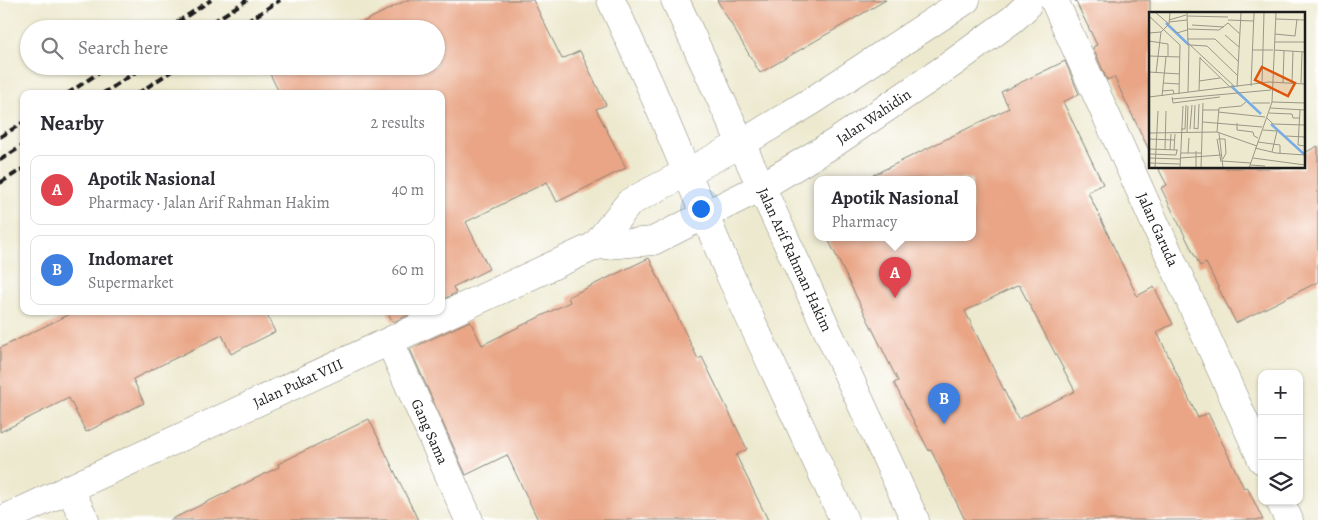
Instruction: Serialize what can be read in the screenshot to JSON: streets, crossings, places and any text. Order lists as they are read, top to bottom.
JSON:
{
  "streets": {
    "street": [
      "Jalan Wahidin",
      "Jalan Garuda",
      "Jalan Arif Rahman Hakim",
      "Jalan Pukat VIII",
      "Gang Sama"
    ]
  },
  "crossings": [
    ["Jalan Wahidin", "Jalan Arif Rahman Hakim"],
    ["Jalan Wahidin", "Jalan Pukat VIII"],
    ["Jalan Pukat VIII", "Gang Sama"]
  ],
  "page": {
    "search": "Search here",
    "heading": ["Nearby", "2 results"],
    "list": [
      {
        "mark": "A",
        "name": "Apotik Nasional",
        "note": "Pharmacy · Jalan Arif Rahman Hakim",
        "value": "40 m"
      },
      {
        "mark": "B",
        "name": "Indomaret",
        "note": "Supermarket",
        "value": "60 m"
      }
    ],
    "popup": ["Apotik Nasional", "Pharmacy"],
    "pins": ["A", "B"],
    "map_buttons": ["+", "−"]
  }
}
